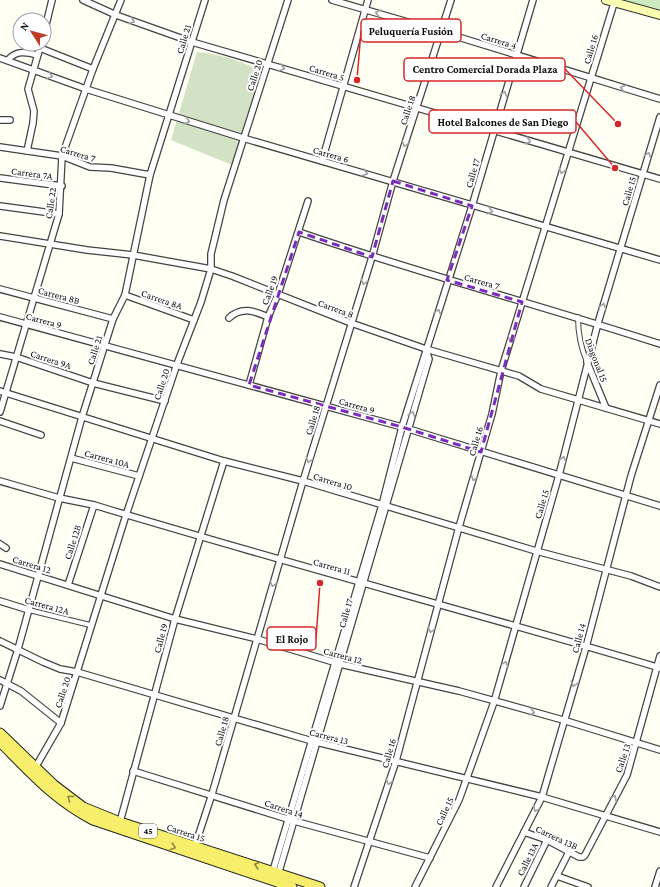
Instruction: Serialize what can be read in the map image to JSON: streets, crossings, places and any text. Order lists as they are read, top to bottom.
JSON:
{
  "streets": {
    "main road": ["45", "Carrera 15"],
    "street": [
      "Calle 21",
      "Carrera 4",
      "Calle 16",
      "Carrera 5",
      "Calle 20",
      "Calle 18",
      "Carrera 7",
      "Carrera 6",
      "Carrera 7A",
      "Calle 17",
      "Calle 15",
      "Calle 22",
      "Calle 19",
      "Carrera 8B",
      "Carrera 8A",
      "Carrera 8",
      "Carrera 9",
      "Carrera 9A",
      "Diagonal 15",
      "Carrera 10A",
      "Carrera 10",
      "Calle 12B",
      "Carrera 12",
      "Carrera 11",
      "Carrera 12A",
      "Calle 14",
      "Carrera 13",
      "Calle 13",
      "Carrera 14",
      "Carrera 13B",
      "Calle 13A"
    ]
  },
  "crossings": [
    ["Calle 21", "Carrera 5"],
    ["Calle 21", "Carrera 7"],
    ["Calle 21", "Carrera 6"],
    ["Calle 21", "Carrera 8B"],
    ["Calle 21", "Carrera 8A"],
    ["Calle 21", "Carrera 8"],
    ["Calle 21", "Carrera 9"],
    ["Calle 21", "Carrera 9A"],
    ["Calle 21", "Carrera 10A"],
    ["Calle 21", "Carrera 10"],
    ["Calle 21", "Carrera 12"],
    ["Calle 21", "Carrera 11"],
    ["Calle 21", "Carrera 12A"],
    ["Calle 21", "Carrera 13"],
    ["Carrera 4", "Calle 16"],
    ["Carrera 4", "Calle 18"],
    ["Carrera 4", "Calle 17"],
    ["Calle 16", "Carrera 5"],
    ["Calle 16", "Carrera 7"],
    ["Calle 16", "Carrera 6"],
    ["Calle 16", "Carrera 8"],
    ["Calle 16", "Carrera 9"],
    ["Calle 16", "Carrera 10"],
    ["Calle 16", "Carrera 12"],
    ["Calle 16", "Carrera 11"],
    ["Calle 16", "Carrera 13"],
    ["Calle 16", "Carrera 14"],
    ["Carrera 5", "Calle 20"],
    ["Carrera 5", "Calle 18"],
    ["Carrera 5", "Calle 17"],
    ["Carrera 5", "Calle 15"],
    ["Carrera 5", "Calle 22"],
    ["Calle 20", "Carrera 6"],
    ["Calle 20", "Carrera 8A"],
    ["Calle 20", "Carrera 8"],
    ["Calle 20", "Carrera 9"],
    ["Calle 20", "Carrera 9A"],
    ["Calle 20", "Carrera 10A"],
    ["Calle 20", "Carrera 10"],
    ["Calle 20", "Carrera 12"],
    ["Calle 20", "Carrera 11"],
    ["Calle 20", "Carrera 12A"],
    ["Calle 20", "Carrera 13"],
    ["Calle 20", "Carrera 15"],
    ["Calle 18", "Carrera 7"],
    ["Calle 18", "Carrera 6"],
    ["Calle 18", "Carrera 8"],
    ["Calle 18", "Carrera 9"],
    ["Calle 18", "Carrera 10"],
    ["Calle 18", "Carrera 12"],
    ["Calle 18", "Carrera 11"],
    ["Calle 18", "Carrera 13"],
    ["Calle 18", "Carrera 14"],
    ["Calle 18", "Carrera 15"],
    ["Carrera 7", "Calle 17"],
    ["Carrera 7", "Calle 15"],
    ["Carrera 7", "Calle 22"],
    ["Carrera 7", "Calle 19"],
    ["Carrera 7", "Diagonal 15"],
    ["Carrera 6", "Calle 17"],
    ["Carrera 6", "Calle 15"],
    ["Carrera 6", "Calle 22"],
    ["Carrera 7A", "Calle 22"],
    ["Calle 17", "Carrera 8"],
    ["Calle 17", "Carrera 9"],
    ["Calle 17", "Carrera 10"],
    ["Calle 17", "Carrera 12"],
    ["Calle 17", "Carrera 11"],
    ["Calle 17", "Carrera 13"],
    ["Calle 17", "Carrera 14"],
    ["Calle 17", "Carrera 15"],
    ["Calle 15", "Carrera 8"],
    ["Calle 15", "Carrera 9"],
    ["Calle 15", "Diagonal 15"],
    ["Calle 15", "Carrera 10"],
    ["Calle 15", "Carrera 12"],
    ["Calle 15", "Carrera 11"],
    ["Calle 15", "Carrera 13"],
    ["Calle 15", "Carrera 14"],
    ["Calle 22", "Carrera 8B"],
    ["Calle 22", "Carrera 8"],
    ["Calle 22", "Carrera 9"],
    ["Calle 22", "Carrera 9A"],
    ["Calle 22", "Carrera 10"],
    ["Calle 19", "Carrera 8"],
    ["Calle 19", "Carrera 9"],
    ["Calle 19", "Carrera 10"],
    ["Calle 19", "Carrera 12"],
    ["Calle 19", "Carrera 11"],
    ["Calle 19", "Carrera 13"],
    ["Calle 19", "Carrera 14"],
    ["Calle 19", "Carrera 15"],
    ["Carrera 8", "Diagonal 15"],
    ["Carrera 8", "Calle 14"],
    ["Carrera 9", "Calle 14"],
    ["Carrera 10", "Calle 14"],
    ["Calle 12B", "Carrera 12"],
    ["Calle 12B", "Carrera 11"],
    ["Carrera 12", "Calle 14"],
    ["Carrera 12", "Calle 13"],
    ["Carrera 11", "Calle 14"],
    ["Carrera 11", "Calle 13"],
    ["Calle 14", "Carrera 13"],
    ["Calle 14", "Carrera 13B"],
    ["Carrera 13", "Calle 13"],
    ["Calle 13", "Carrera 13B"],
    ["Carrera 13B", "Calle 13A"]
  ],
  "one_way": [
    "Carrera 4",
    "Calle 16",
    "Carrera 5",
    "Calle 18",
    "Carrera 6",
    "Calle 15",
    "Calle 13"
  ],
  "places": [
    "Peluquería Fusión",
    "Centro Comercial Dorada Plaza",
    "Hotel Balcones de San Diego",
    "El Rojo"
  ],
  "north": "top left"
}
